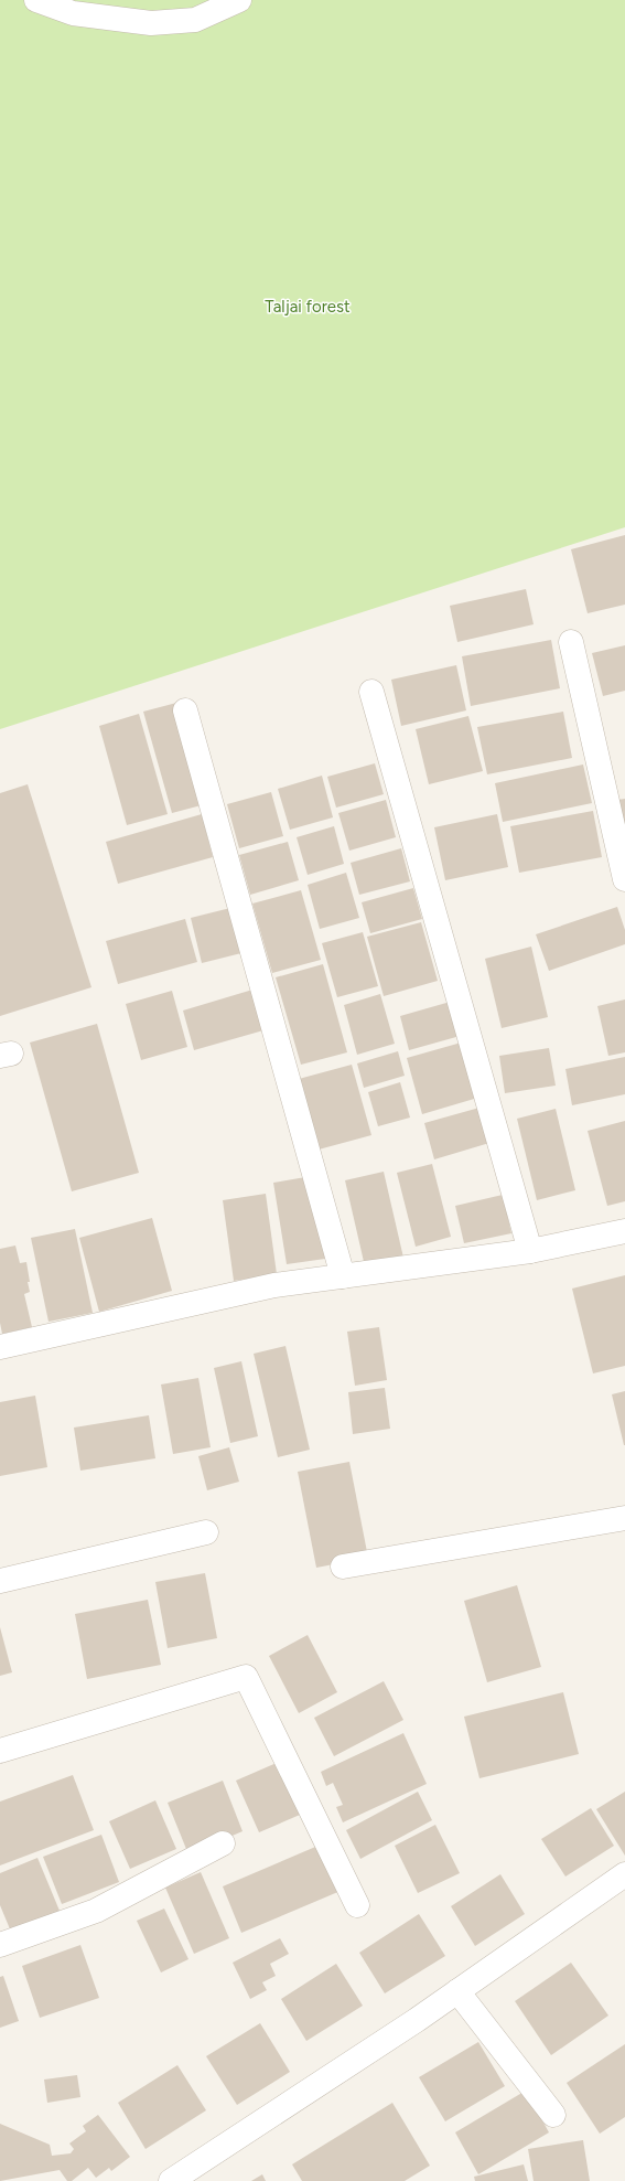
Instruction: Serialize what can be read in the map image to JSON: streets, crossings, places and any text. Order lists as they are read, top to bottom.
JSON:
{
  "parks": ["Taljai forest"]
}
